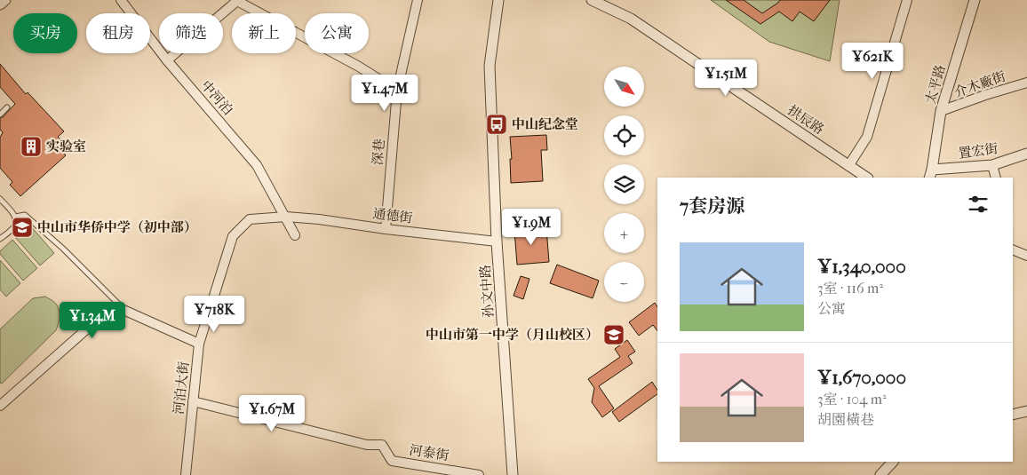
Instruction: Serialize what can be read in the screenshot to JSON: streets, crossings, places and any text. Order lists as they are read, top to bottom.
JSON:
{
  "streets": {
    "street": [
      "太平路",
      "介木廠街",
      "中河泊",
      "拱辰路",
      "置宏街",
      "深巷",
      "通德街",
      "孙文中路",
      "河泊大街",
      "河泰街"
    ]
  },
  "crossings": [
    ["太平路", "介木廠街"],
    ["太平路", "置宏街"],
    ["中河泊", "通德街"],
    ["中河泊", "河泊大街"],
    ["深巷", "通德街"],
    ["通德街", "孙文中路"],
    ["通德街", "河泊大街"],
    ["河泊大街", "河泰街"]
  ],
  "places": {
    "bus stop": ["中山纪念堂"],
    "building": ["实验室"],
    "school or university": ["中山市华侨中学（初中部）", "中山市第一中学（月山校区）"]
  },
  "north": "bottom right",
  "page": {
    "chip": [
      "买房",
      "租房",
      "筛选",
      "新上",
      "公寓"
    ],
    "price": [
      "¥621K",
      "¥1.51M",
      "¥1.47M",
      "¥1.9M",
      "¥718K",
      "¥1.34M",
      "¥1.67M"
    ],
    "map_buttons": ["+", "−"],
    "heading": "7套房源",
    "list": [
      {
        "name": "¥1,340,000",
        "note": "3室 · 116 m² · 公寓"
      },
      {
        "name": "¥1,670,000",
        "note": "3室 · 104 m² · 胡園橫巷"
      }
    ]
  }
}
